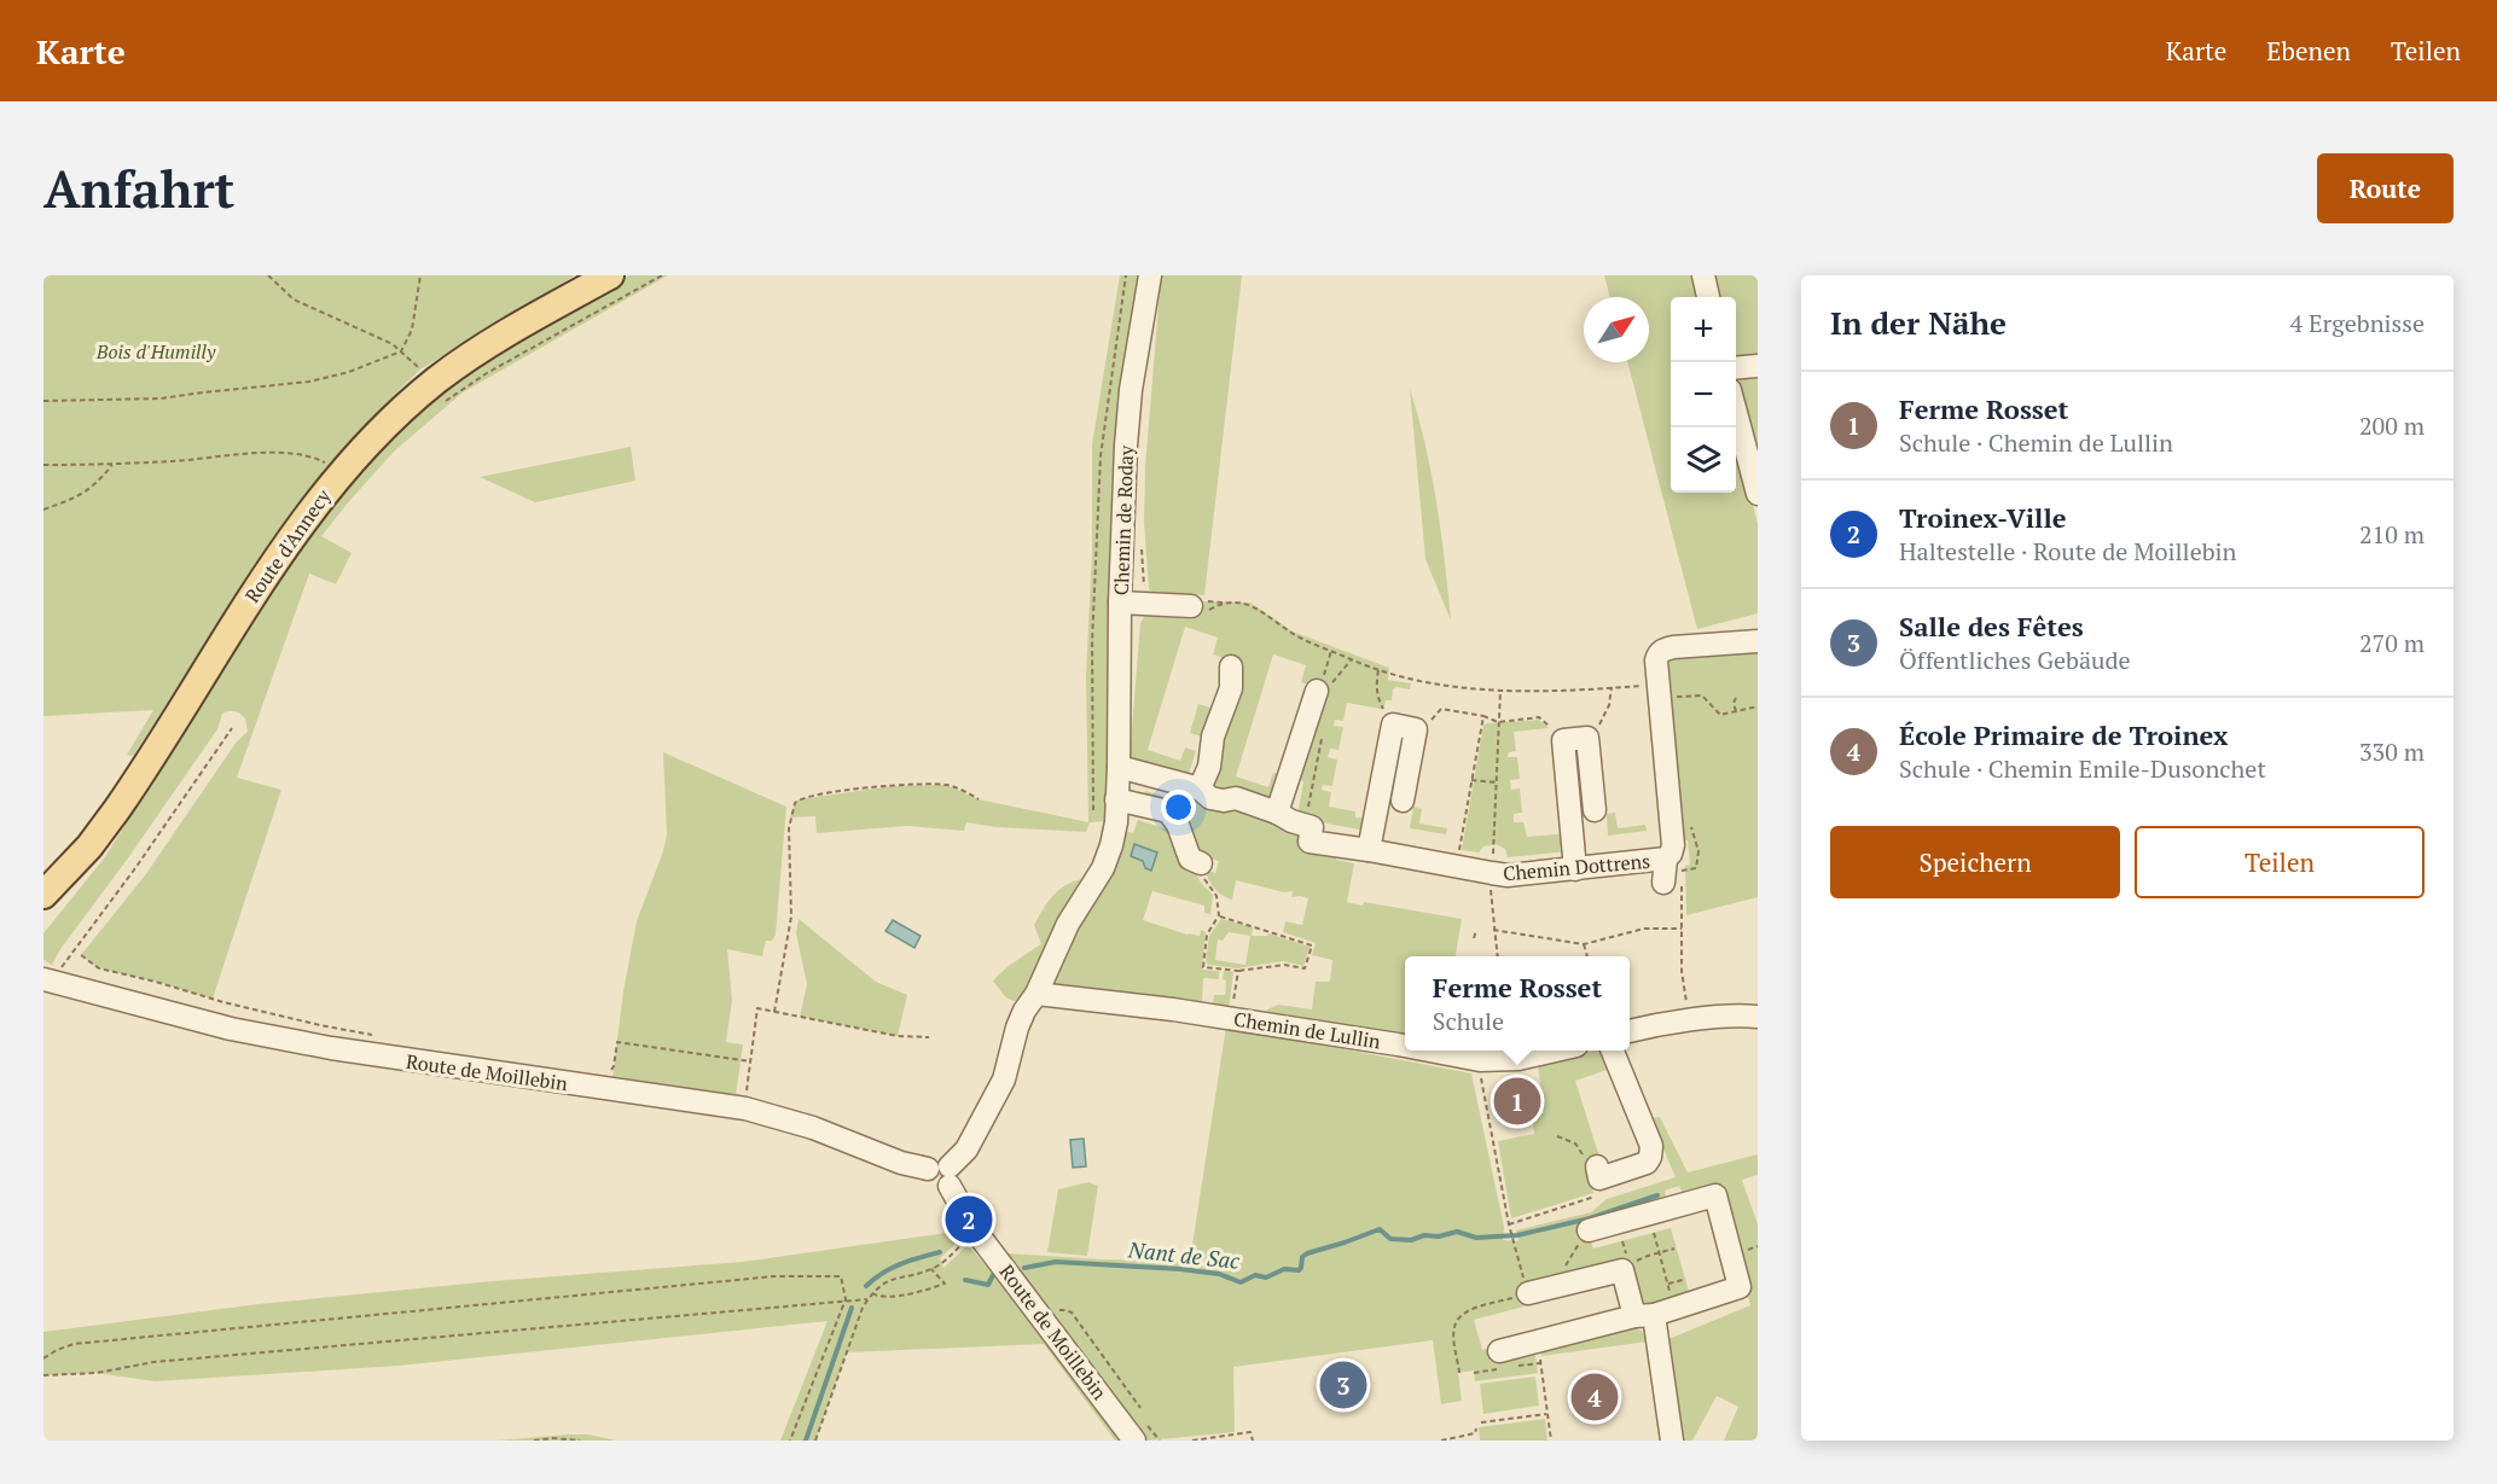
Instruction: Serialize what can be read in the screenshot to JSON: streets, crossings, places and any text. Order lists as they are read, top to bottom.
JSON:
{
  "streets": {
    "main road": ["Route d'Annecy"],
    "street": [
      "Chemin de Roday",
      "Chemin Dottrens",
      "Chemin de Lullin",
      "Route de Moillebin"
    ]
  },
  "crossings": [
    ["Chemin de Roday", "Chemin de Lullin"],
    ["Chemin de Roday", "Route de Moillebin"]
  ],
  "water": ["Nant de Sac"],
  "parks": ["Bois d'Humilly"],
  "north": "top right",
  "page": {
    "header": "Karte",
    "nav": ["Karte", "Ebenen", "Teilen"],
    "buttons": [
      "Route",
      ["Speichern", "Teilen"]
    ],
    "title": "Anfahrt",
    "heading": ["In der Nähe", "4 Ergebnisse"],
    "map_buttons": ["+", "−"],
    "list": [
      {
        "mark": "1",
        "name": "Ferme Rosset",
        "note": "Schule · Chemin de Lullin",
        "value": "200 m"
      },
      {
        "mark": "2",
        "name": "Troinex-Ville",
        "note": "Haltestelle · Route de Moillebin",
        "value": "210 m"
      },
      {
        "mark": "3",
        "name": "Salle des Fêtes",
        "note": "Öffentliches Gebäude",
        "value": "270 m"
      },
      {
        "mark": "4",
        "name": "École Primaire de Troinex",
        "note": "Schule · Chemin Emile-Dusonchet",
        "value": "330 m"
      }
    ],
    "popup": ["Ferme Rosset", "Schule"],
    "pins": [
      "1",
      "2",
      "3",
      "4"
    ]
  }
}
